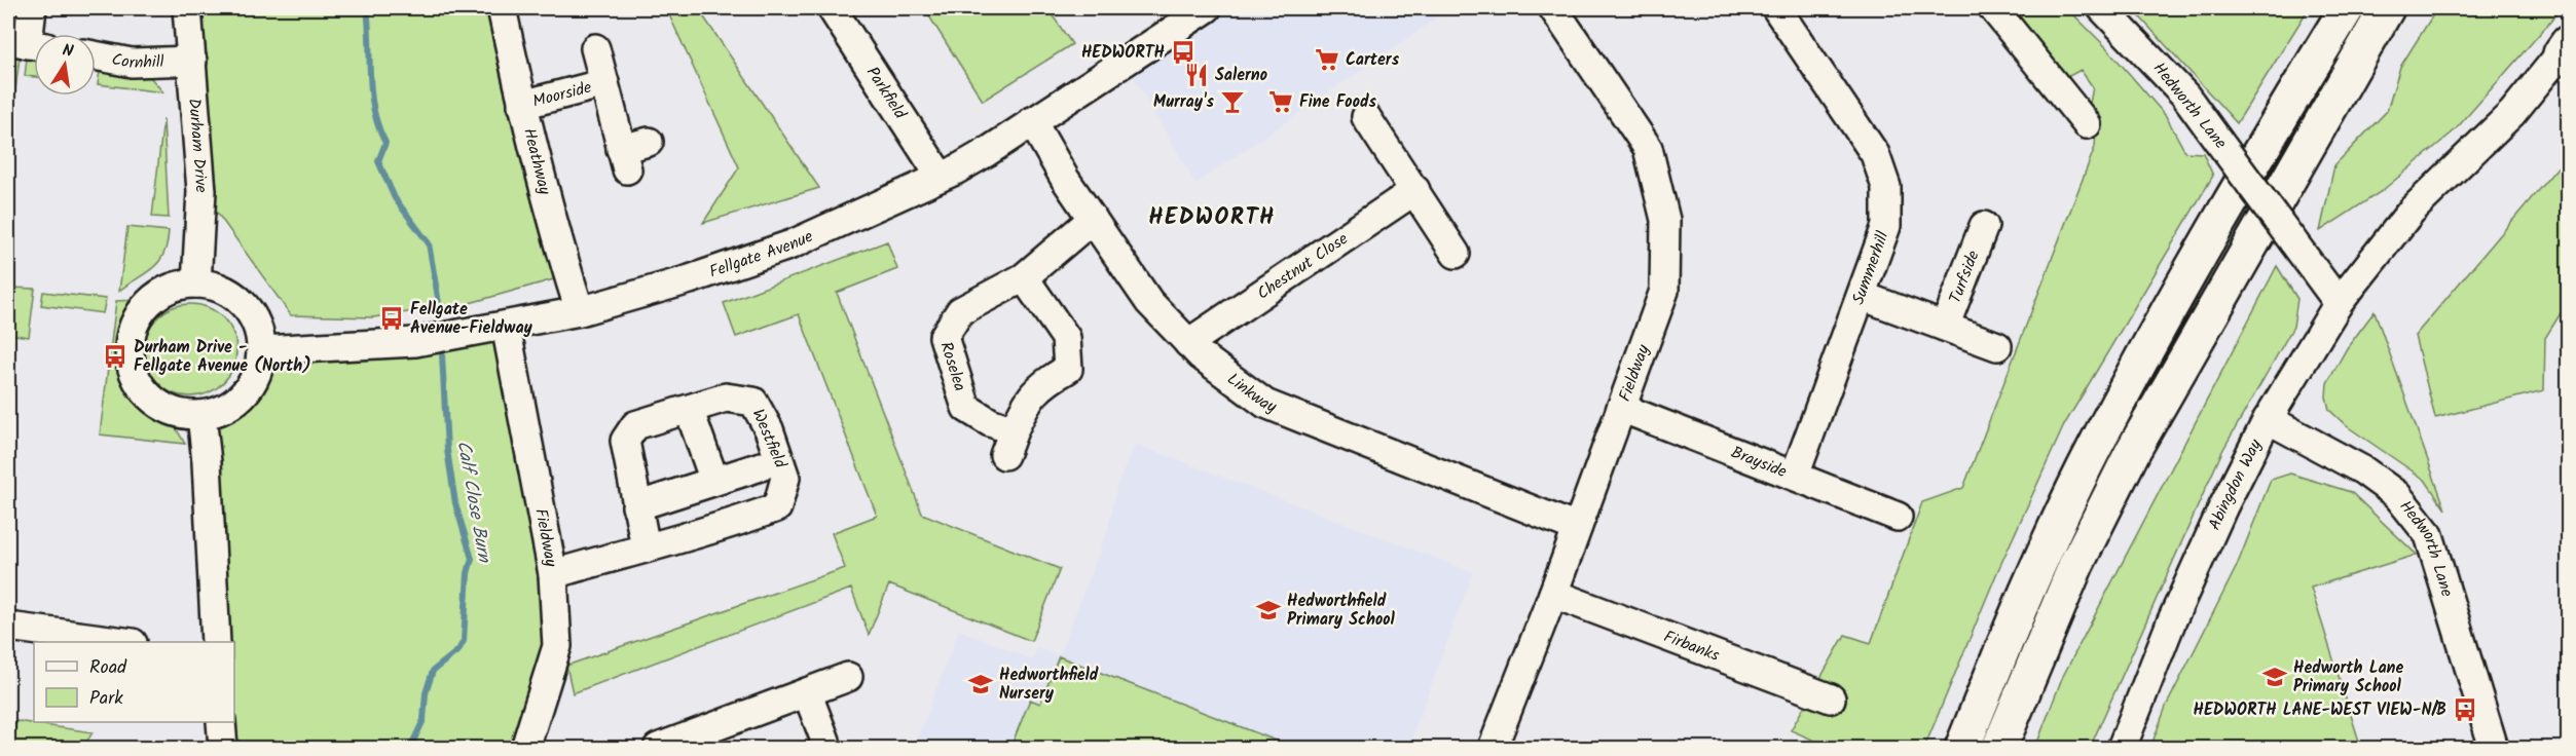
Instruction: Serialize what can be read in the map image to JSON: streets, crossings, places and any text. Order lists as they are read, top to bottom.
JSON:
{
  "streets": {
    "street": [
      "Cornhill",
      "Parkfield",
      "Moorside",
      "Hedworth Lane",
      "Durham Drive",
      "Heathway",
      "Fellgate Avenue",
      "Chestnut Close",
      "Summerhill",
      "Turfside",
      "Roselea",
      "Fieldway",
      "Linkway",
      "Westfield",
      "Brayside",
      "Abingdon Way",
      "Firbanks"
    ]
  },
  "crossings": [
    ["Cornhill", "Durham Drive"],
    ["Parkfield", "Fellgate Avenue"],
    ["Moorside", "Heathway"],
    ["Hedworth Lane", "Abingdon Way"],
    ["Durham Drive", "Fellgate Avenue"],
    ["Heathway", "Fellgate Avenue"],
    ["Fellgate Avenue", "Fieldway"],
    ["Fellgate Avenue", "Linkway"],
    ["Chestnut Close", "Linkway"],
    ["Summerhill", "Brayside"],
    ["Roselea", "Linkway"],
    ["Fieldway", "Linkway"],
    ["Fieldway", "Westfield"],
    ["Fieldway", "Brayside"],
    ["Fieldway", "Firbanks"]
  ],
  "districts": ["HEDWORTH"],
  "water": ["Calf Close Burn"],
  "places": {
    "bus stop": [
      "HEDWORTH",
      "Fellgate Avenue-Fieldway",
      "Durham Drive - Fellgate Avenue (North)",
      "HEDWORTH LANE-WEST VIEW-N/B"
    ],
    "supermarket": ["Carters", "Fine Foods"],
    "restaurant": ["Salerno"],
    "bar": ["Murray's"],
    "school or university": ["Hedworthfield Primary School", "Hedworth Lane Primary School", "Hedworthfield Nursery"]
  },
  "legend": ["Road", "Park"],
  "north": "top"
}
